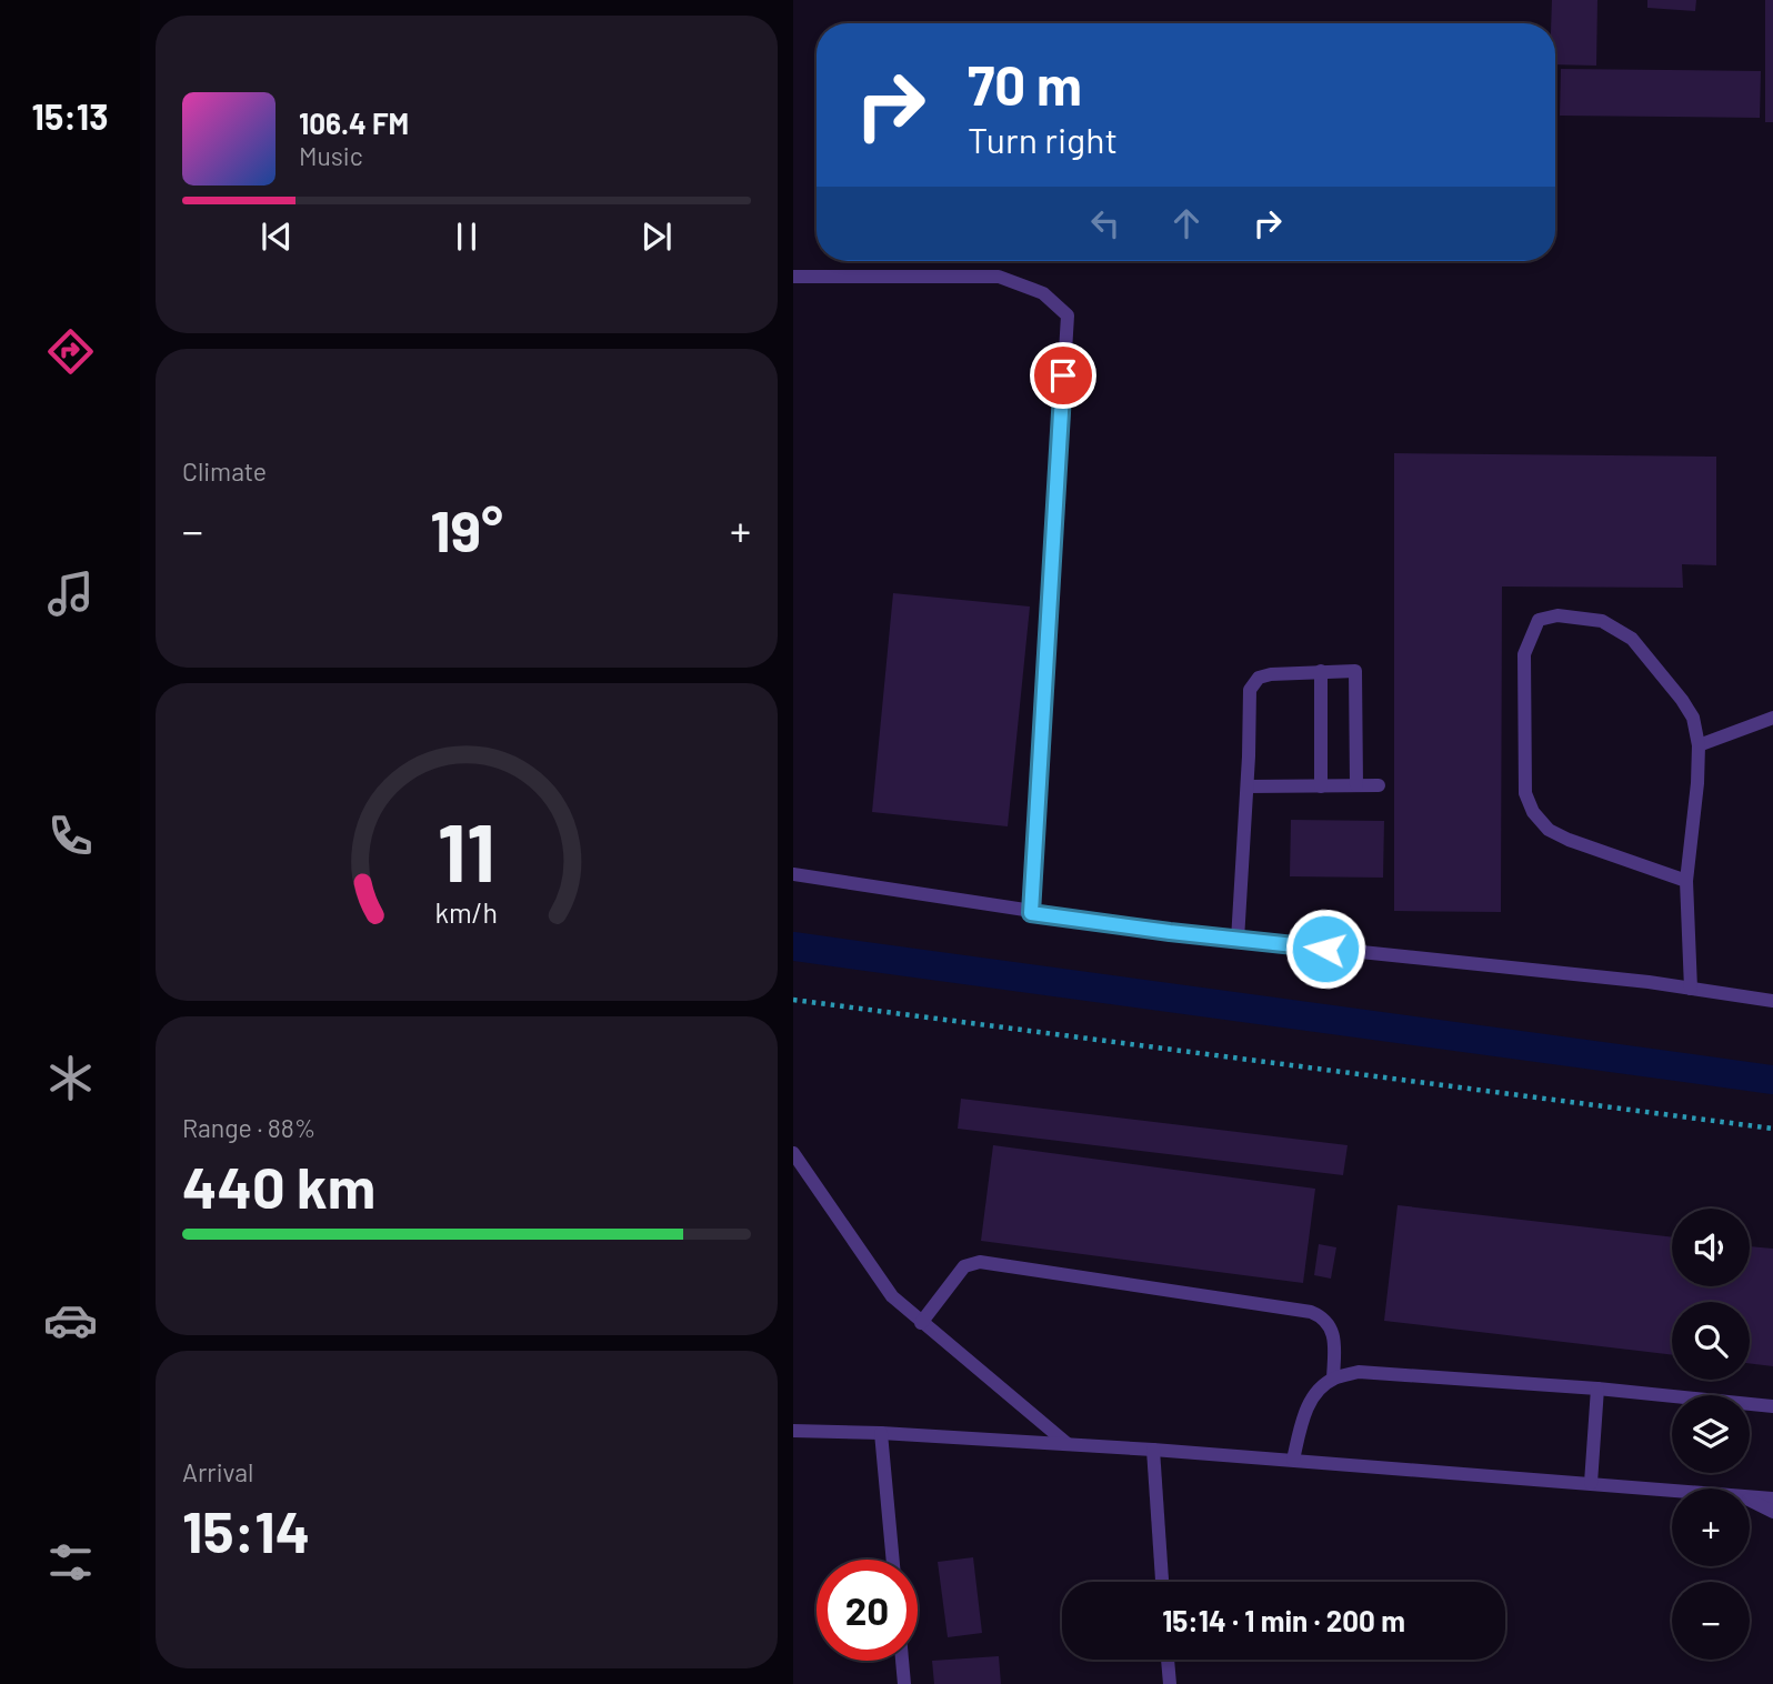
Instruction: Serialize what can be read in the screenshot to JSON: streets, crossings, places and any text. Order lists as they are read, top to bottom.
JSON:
{
  "page": {
    "tabs": "15:13",
    "turn": ["70 m", "Turn right"],
    "song": ["106.4 FM", "Music"],
    "tile": [
      "Climate",
      ["Range · 88%", "440 km"],
      ["Arrival", "15:14"]
    ],
    "heat": ["−", "19°", "+"],
    "map_buttons": ["+", "−"],
    "limit": "20",
    "trip": "15:14 · 1 min · 200 m",
    "gauge": ["11", "km/h"]
  }
}
